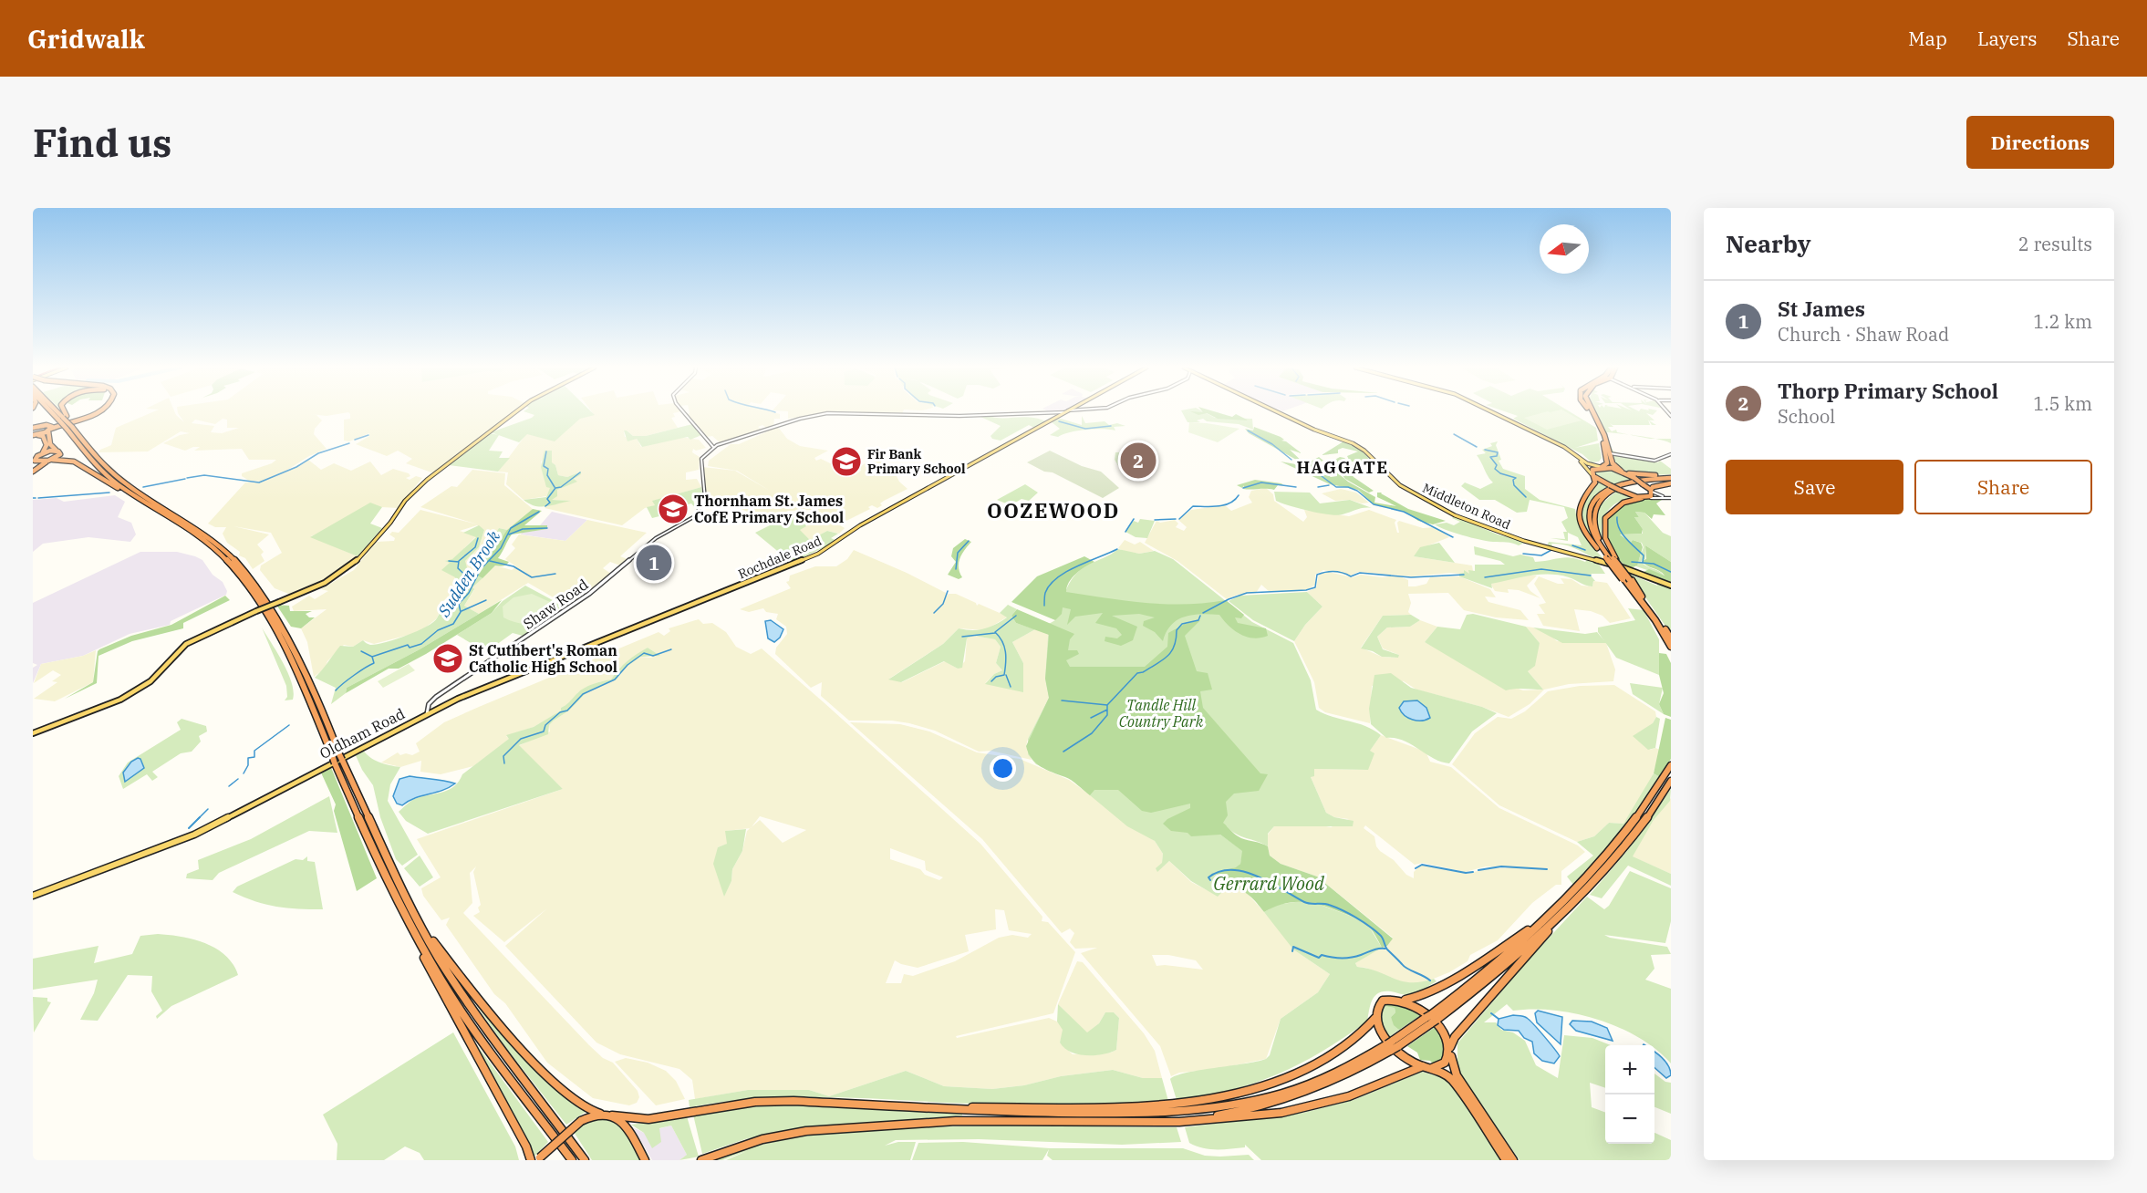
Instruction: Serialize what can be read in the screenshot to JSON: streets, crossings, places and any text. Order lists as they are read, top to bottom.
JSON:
{
  "streets": {
    "main road": ["Middleton Road", "Rochdale Road", "Oldham Road"],
    "street": ["Shaw Road"]
  },
  "crossings": [
    ["Rochdale Road", "Oldham Road"],
    ["Shaw Road", "Oldham Road"]
  ],
  "districts": ["HAGGATE", "OOZEWOOD"],
  "water": ["Sudden Brook"],
  "parks": ["Tandle Hill Country Park", "Gerrard Wood"],
  "places": {
    "school or university": ["Fir Bank Primary School", "Thornham St. James CofE Primary School", "St Cuthbert's Roman Catholic High School"]
  },
  "north": "left",
  "page": {
    "header": "Gridwalk",
    "nav": ["Map", "Layers", "Share"],
    "buttons": [
      "Directions",
      ["Save", "Share"]
    ],
    "title": "Find us",
    "heading": ["Nearby", "2 results"],
    "list": [
      {
        "mark": "1",
        "name": "St James",
        "note": "Church · Shaw Road",
        "value": "1.2 km"
      },
      {
        "mark": "2",
        "name": "Thorp Primary School",
        "note": "School",
        "value": "1.5 km"
      }
    ],
    "pins": ["2", "1"],
    "map_buttons": ["+", "−"]
  }
}
